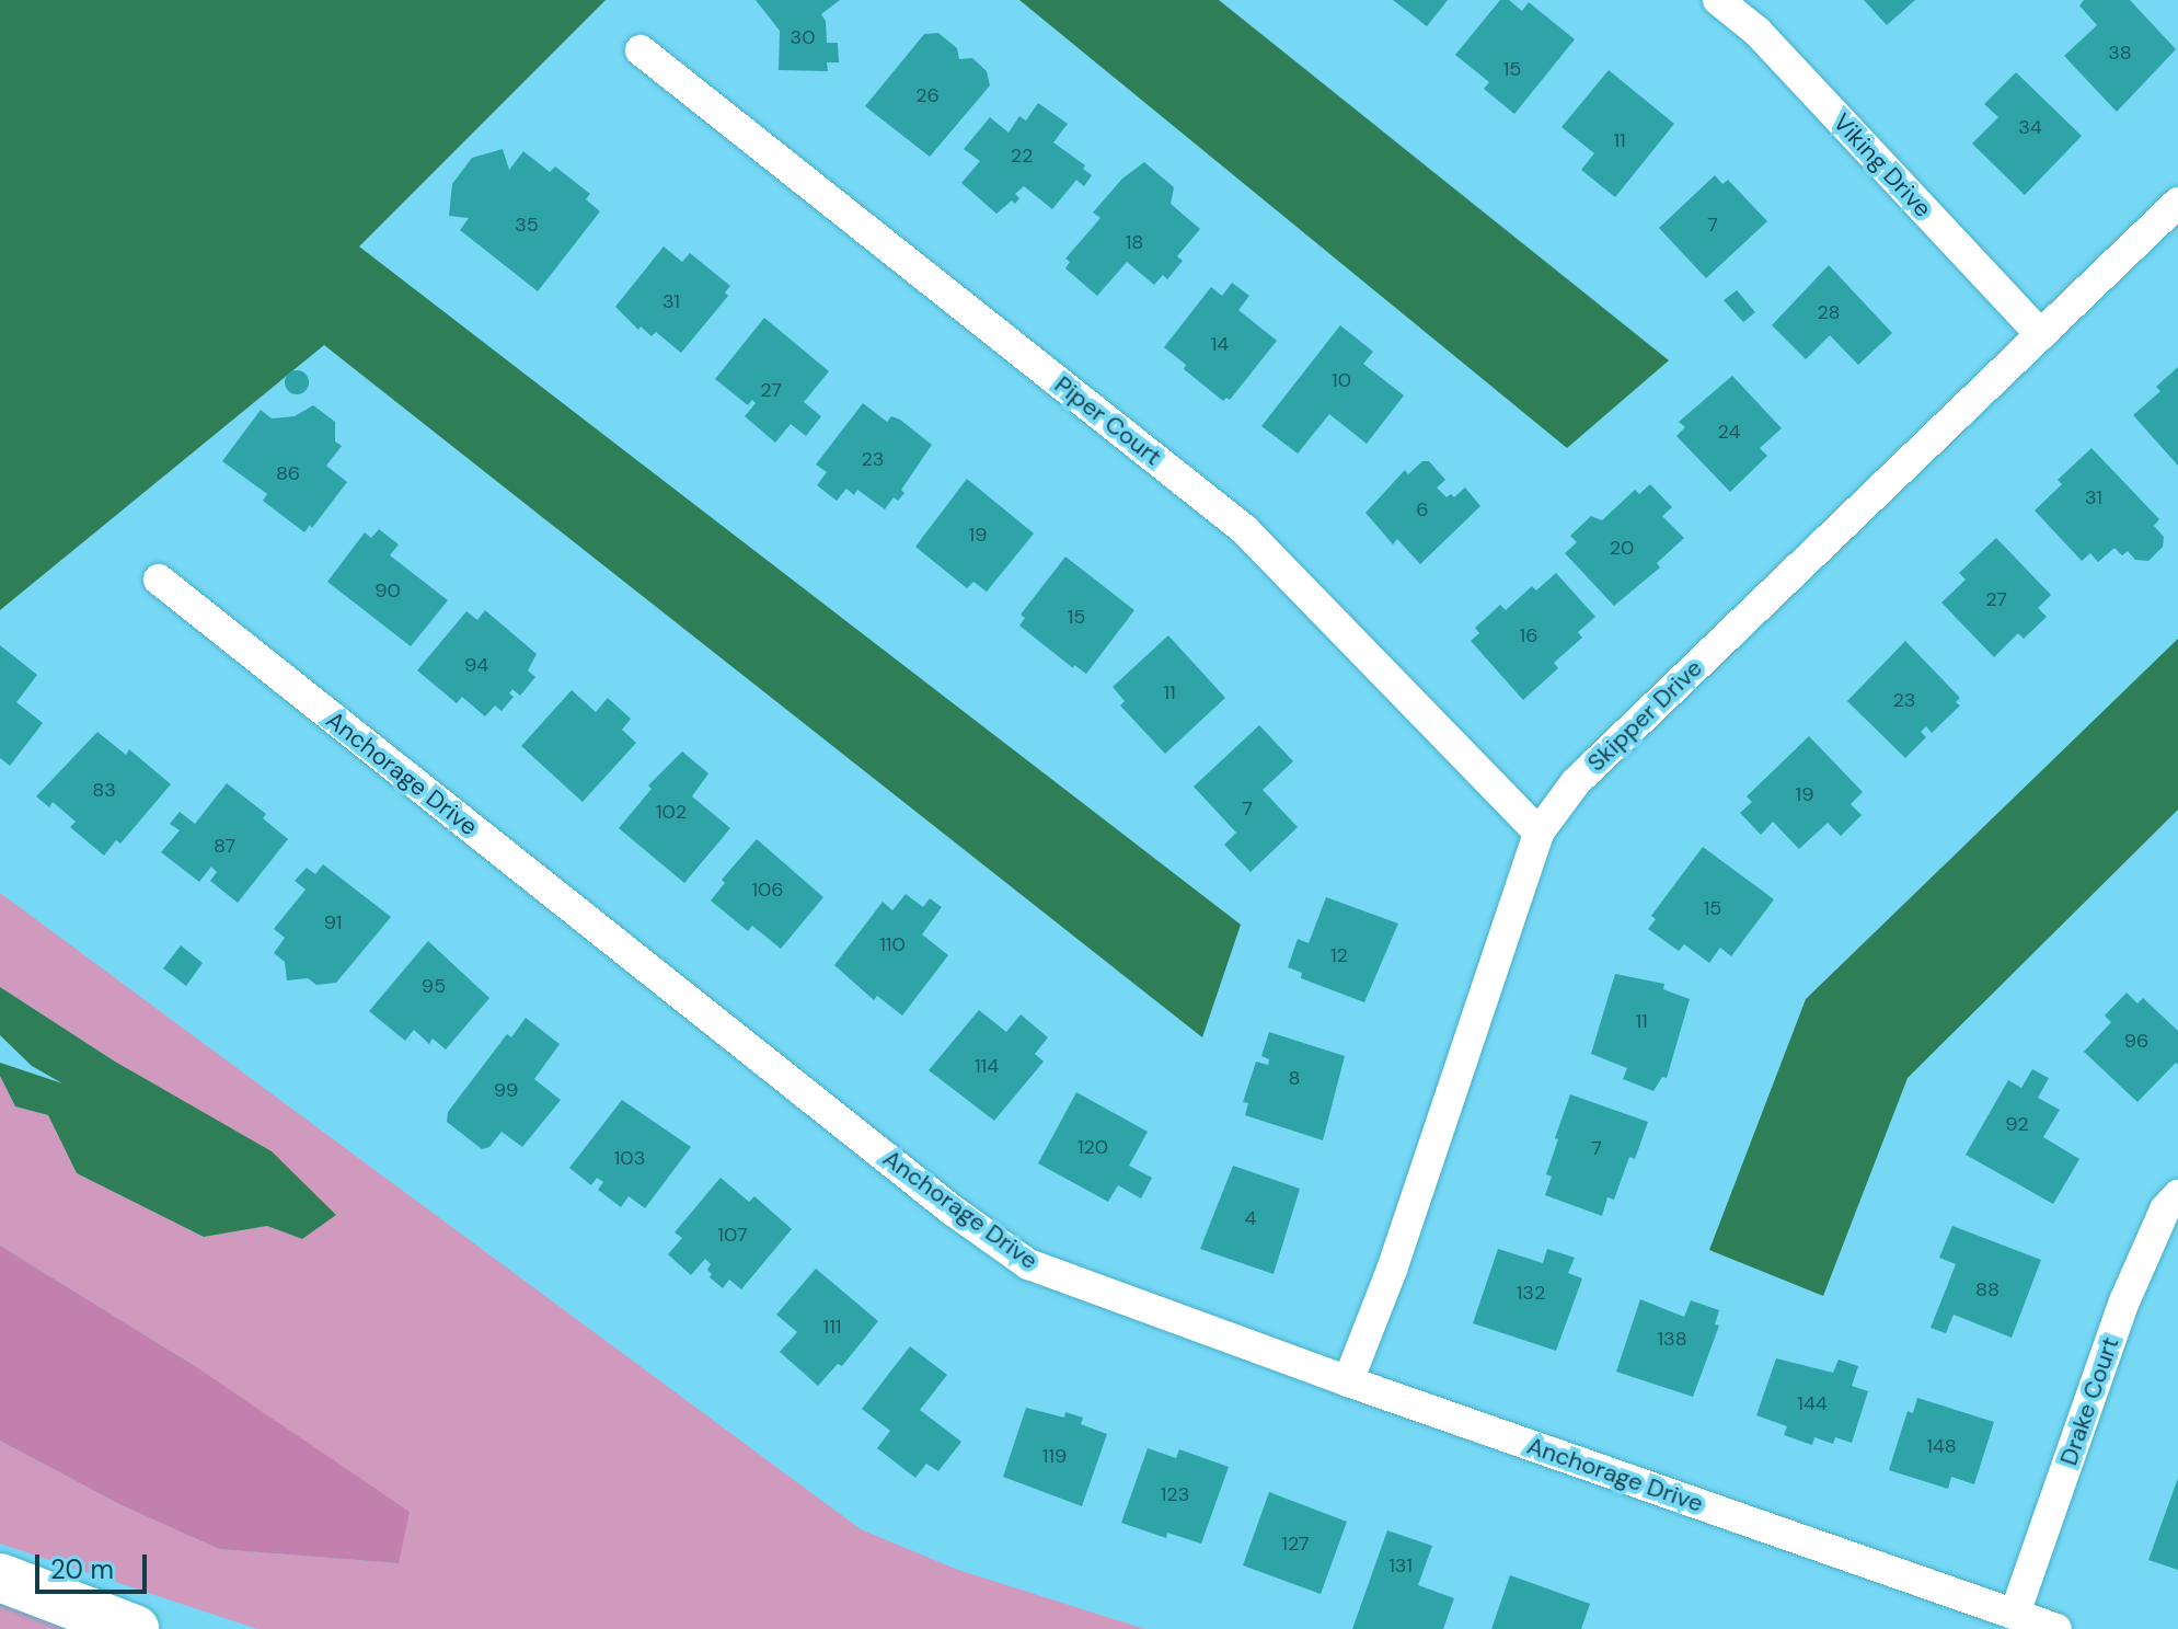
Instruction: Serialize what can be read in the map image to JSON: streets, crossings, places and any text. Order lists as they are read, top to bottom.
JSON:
{
  "streets": {
    "street": [
      "Viking Drive",
      "Piper Court",
      "Skipper Drive",
      "Anchorage Drive",
      "Drake Court"
    ]
  },
  "crossings": [
    ["Viking Drive", "Skipper Drive"],
    ["Piper Court", "Skipper Drive"],
    ["Skipper Drive", "Anchorage Drive"],
    ["Anchorage Drive", "Drake Court"]
  ],
  "house_numbers": [
    "30",
    "38",
    "15",
    "26",
    "34",
    "11",
    "22",
    "35",
    "7",
    "18",
    "31",
    "28",
    "14",
    "10",
    "27",
    "24",
    "23",
    "86",
    "31",
    "6",
    "19",
    "20",
    "90",
    "27",
    "15",
    "16",
    "94",
    "11",
    "23",
    "83",
    "19",
    "7",
    "102",
    "87",
    "106",
    "15",
    "91",
    "110",
    "12",
    "95",
    "11",
    "96",
    "114",
    "8",
    "99",
    "92",
    "120",
    "7",
    "103",
    "4",
    "107",
    "88",
    "132",
    "111",
    "138",
    "144",
    "148",
    "119",
    "123",
    "127",
    "131"
  ],
  "scale_bar": "20 m"
}
